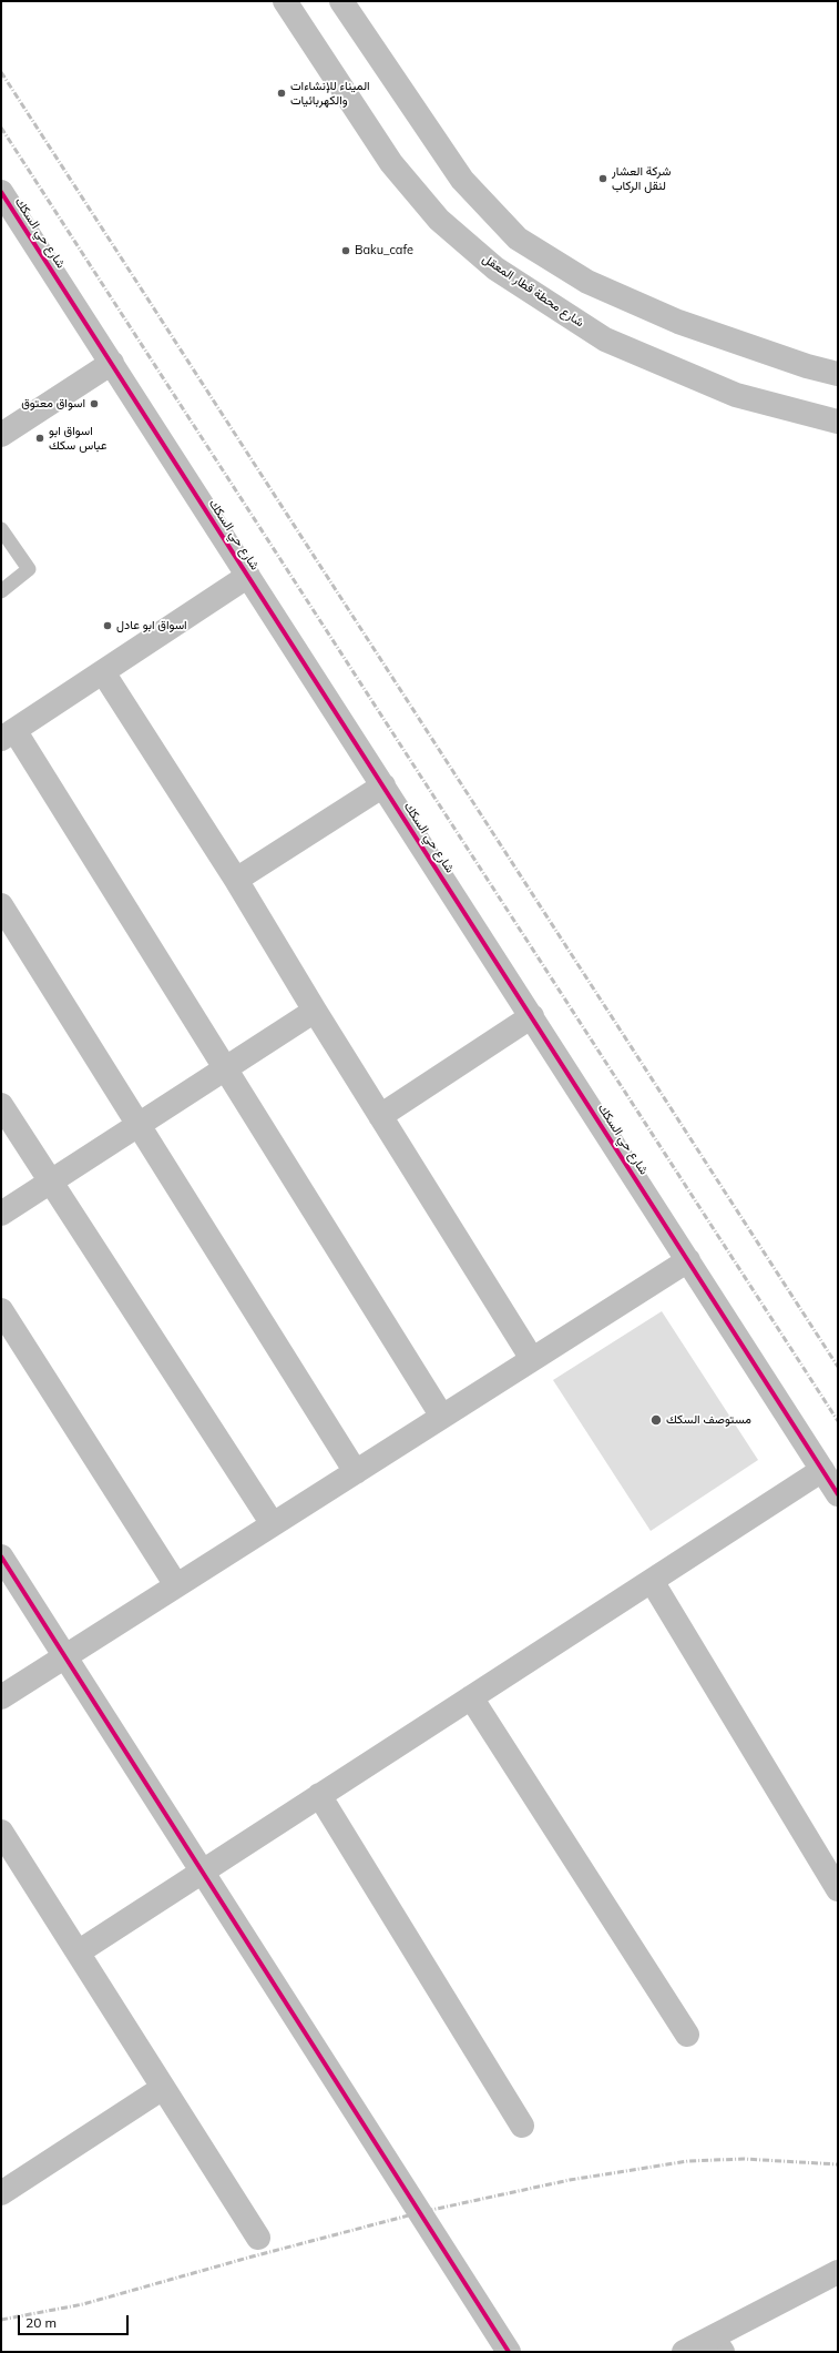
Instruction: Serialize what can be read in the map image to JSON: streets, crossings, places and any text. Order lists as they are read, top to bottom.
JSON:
{
  "streets": {
    "street": ["شارع حي السكك", "شارع محطة قطار المعقل"]
  },
  "places": [
    "الميناء للإنشاءات والكهربائيات",
    "شركة العشار لنقل الركاب",
    "Baku_cafe",
    "اسواق معتوق",
    "اسواق ابو عباس سكك",
    "اسواق ابو عادل",
    "مستوصف السكك"
  ],
  "scale_bar": "20 m"
}
